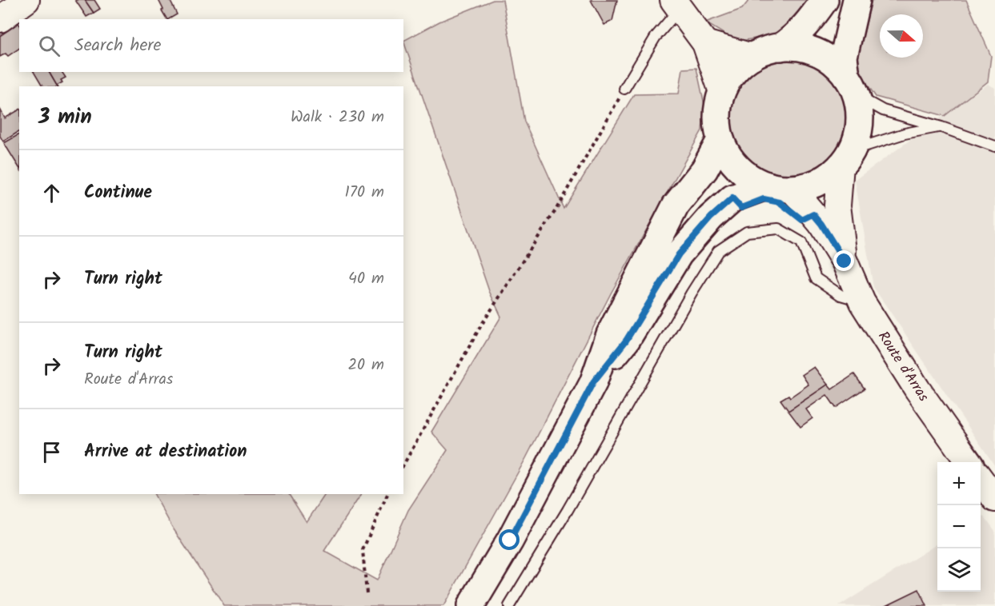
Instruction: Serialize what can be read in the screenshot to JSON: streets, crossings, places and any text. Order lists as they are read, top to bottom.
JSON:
{
  "streets": {
    "main road": ["Route d'Arras"]
  },
  "north": "right",
  "page": {
    "search": "Search here",
    "heading": ["3 min", "Walk · 230 m"],
    "list": [
      ["Continue", "170 m"],
      ["Turn right", "40 m"],
      ["Turn right", "Route d'Arras", "20 m"],
      "Arrive at destination"
    ],
    "map_buttons": ["+", "−"]
  }
}
